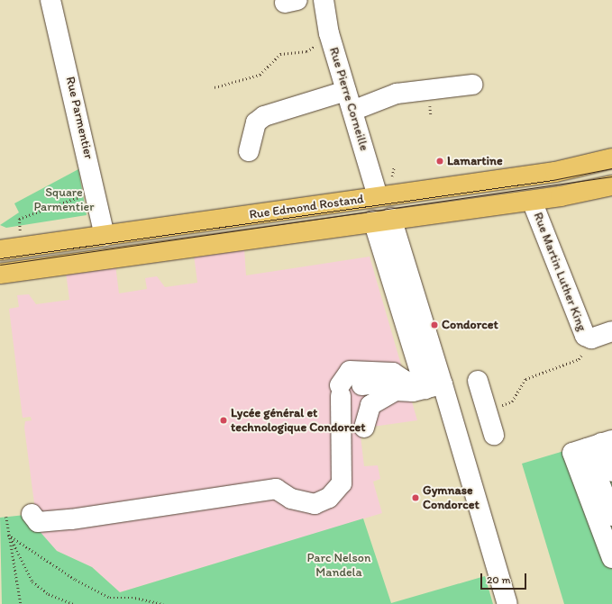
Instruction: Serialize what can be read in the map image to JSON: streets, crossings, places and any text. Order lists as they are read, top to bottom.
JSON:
{
  "streets": {
    "main road": ["Rue Edmond Rostand"],
    "street": ["Rue Pierre Corneille", "Rue Parmentier", "Rue Martin Luther King"]
  },
  "crossings": [
    ["Rue Pierre Corneille", "Rue Edmond Rostand"],
    ["Rue Parmentier", "Rue Edmond Rostand"],
    ["Rue Edmond Rostand", "Rue Martin Luther King"]
  ],
  "parks": ["Square Parmentier", "Parc Nelson Mandela"],
  "places": [
    "Lamartine",
    "Condorcet",
    "Lycée général et technologique Condorcet",
    "Gymnase Condorcet"
  ],
  "scale_bar": "20 m"
}
